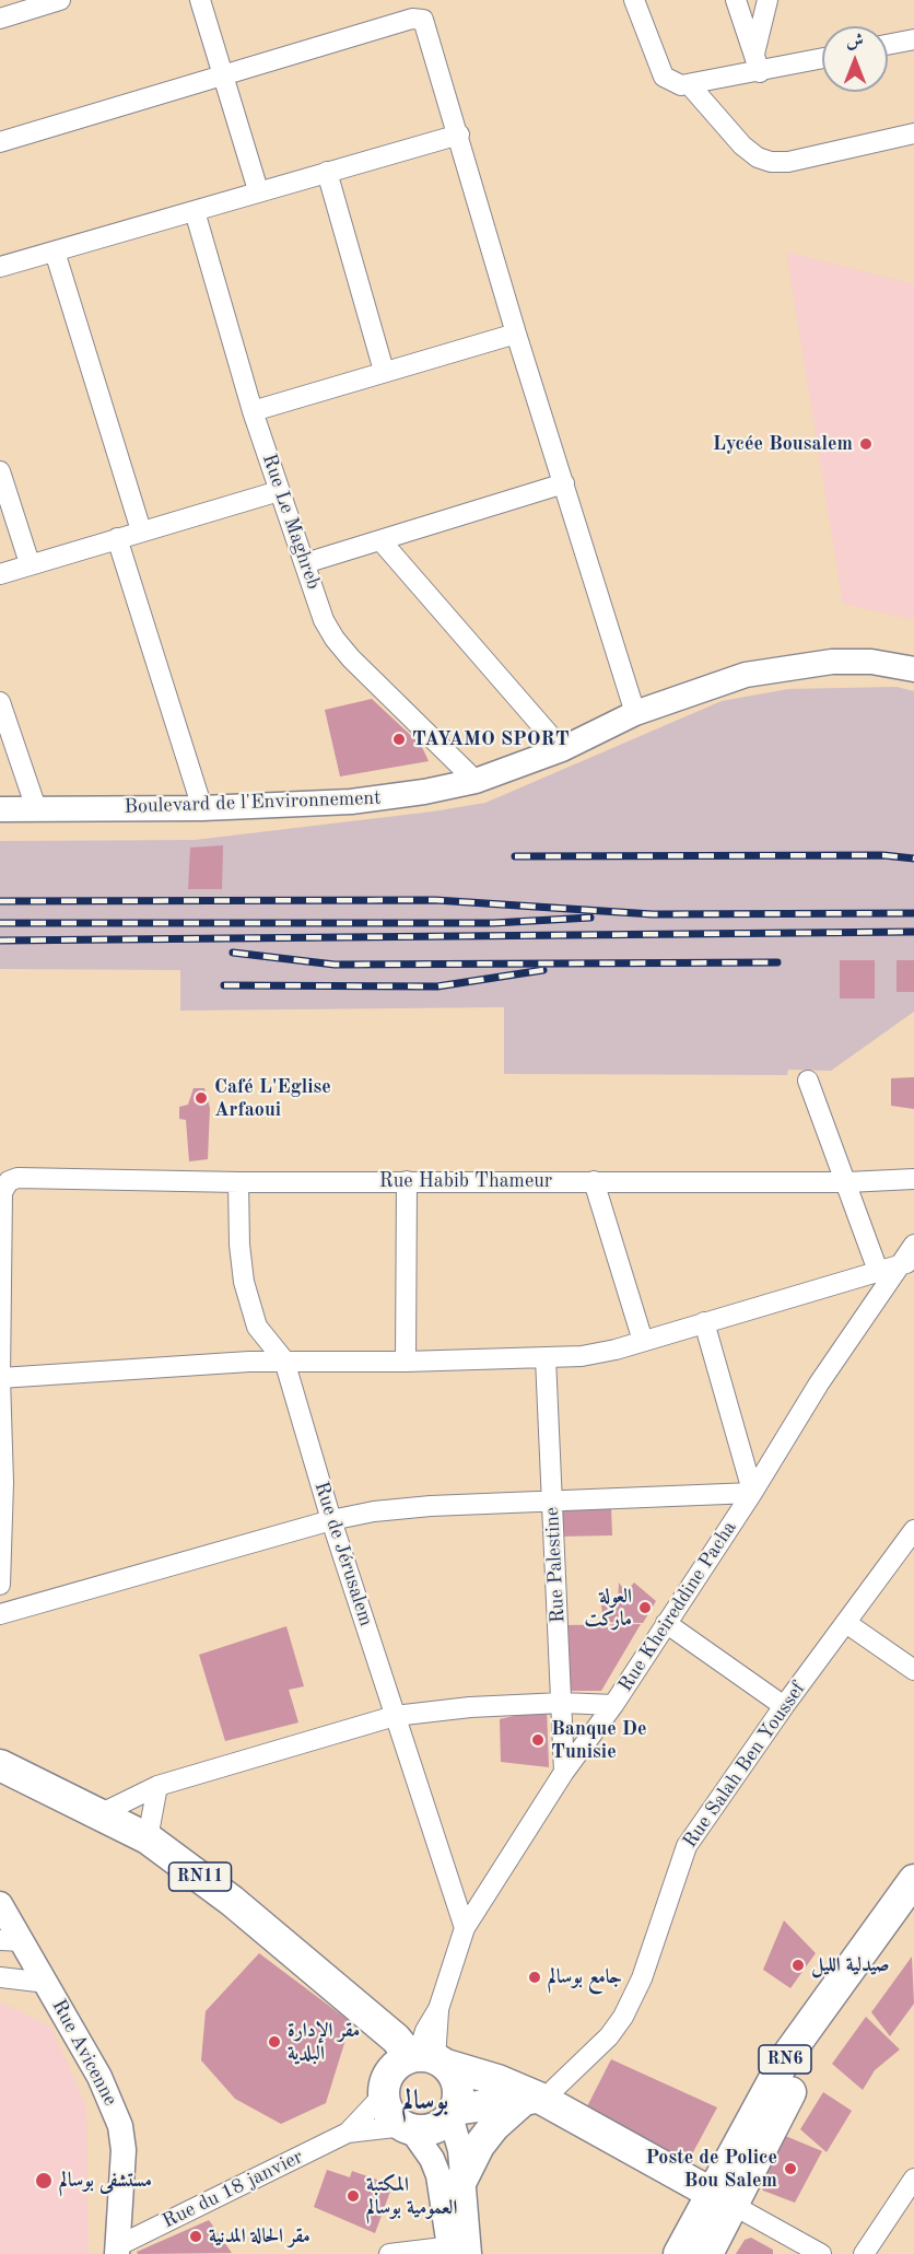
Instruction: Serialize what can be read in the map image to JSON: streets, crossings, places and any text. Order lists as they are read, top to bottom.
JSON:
{
  "streets": {
    "main road": ["RN11", "RN6"],
    "street": [
      "Rue Le Maghreb",
      "Boulevard de l'Environnement",
      "Rue Habib Thameur",
      "Rue de Jérusalem",
      "Rue Palestine",
      "Rue Kheireddine Pacha",
      "Rue Salah Ben Youssef",
      "Rue Avicenne",
      "Rue du 18 janvier"
    ]
  },
  "crossings": [
    ["Rue Le Maghreb", "Boulevard de l'Environnement"],
    ["Rue Habib Thameur", "Rue de Jérusalem"],
    ["Rue de Jérusalem", "Rue Kheireddine Pacha"],
    ["Rue Palestine", "Rue Kheireddine Pacha"],
    ["Rue Kheireddine Pacha", "RN11"],
    ["Rue Avicenne", "Rue du 18 janvier"]
  ],
  "districts": ["بوسالم"],
  "places": [
    "Lycée Bousalem",
    "TAYAMO SPORT",
    "Café L'Eglise Arfaoui",
    "العولة ماركت",
    "Banque De Tunisie",
    "صيدلية الليل",
    "جامع بوسالم",
    "مقر الإدارة البلدية",
    "Poste de Police Bou Salem",
    "مستشفى بوسالم",
    "المكتبة العمومية بوسالم",
    "مقر الحالة المدنية"
  ],
  "north": "top"
}
